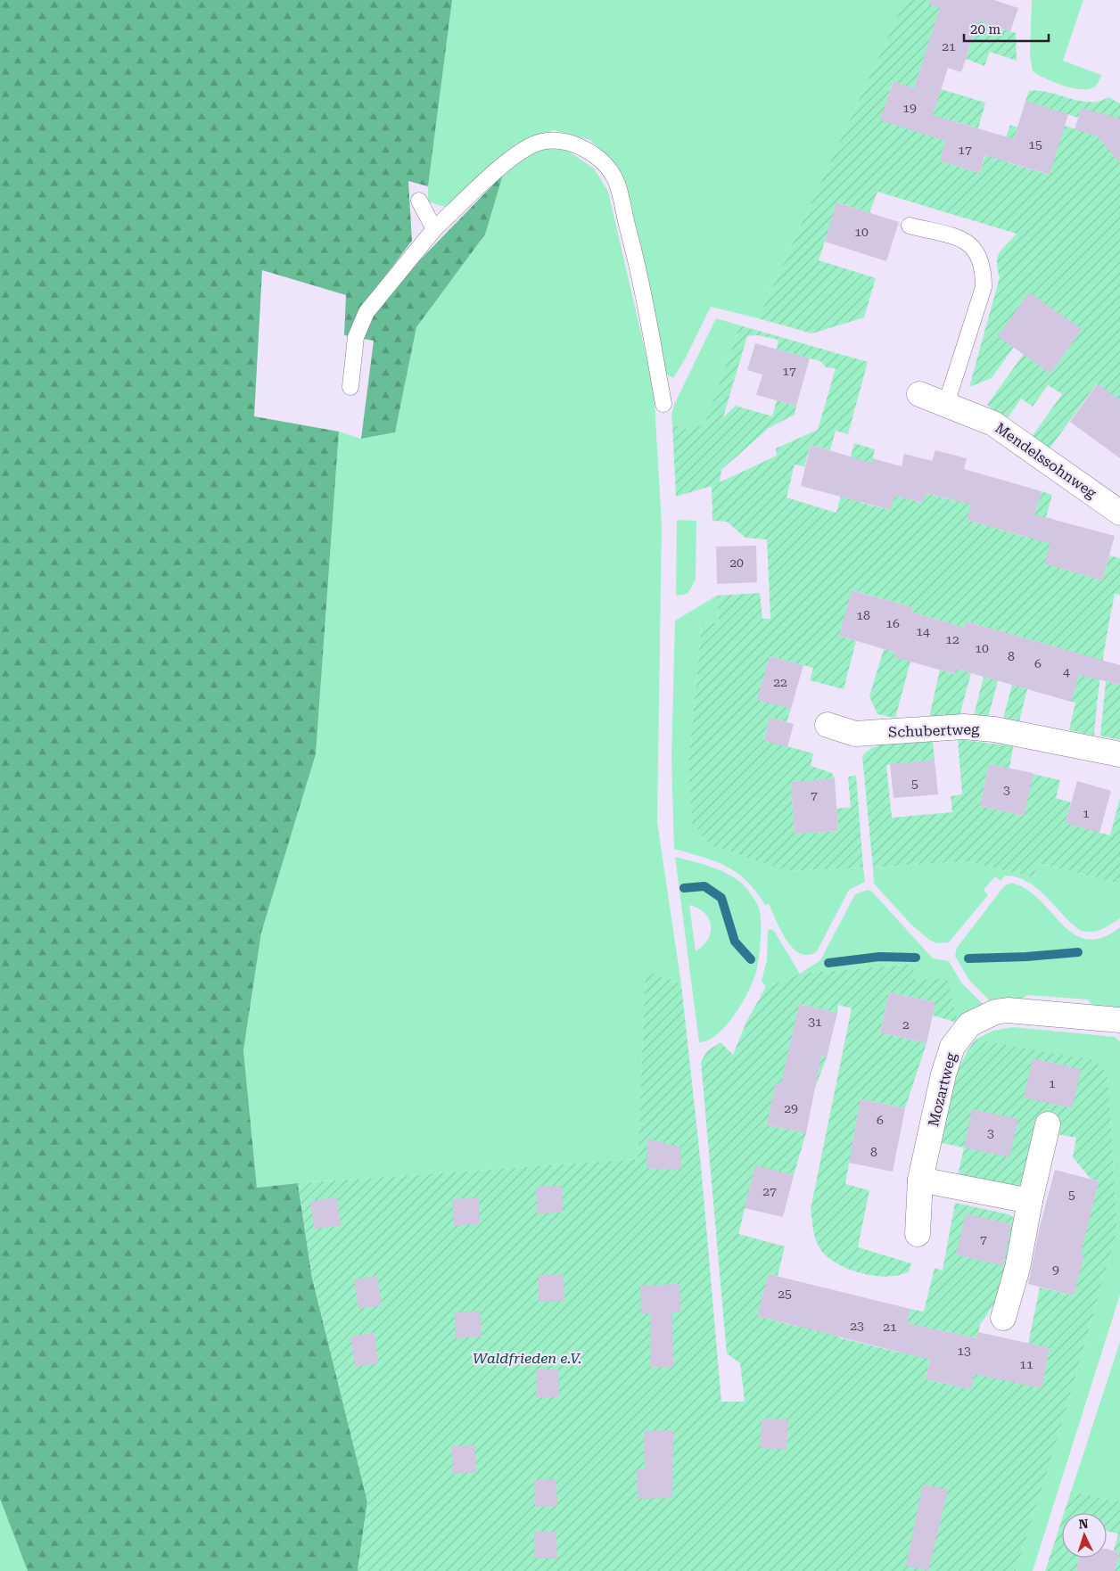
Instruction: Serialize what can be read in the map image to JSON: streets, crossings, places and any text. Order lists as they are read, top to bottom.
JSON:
{
  "streets": {
    "street": ["Mendelssohnweg", "Schubertweg", "Mozartweg"]
  },
  "parks": ["Waldfrieden e.V."],
  "house_numbers": [
    "21",
    "19",
    "15",
    "17",
    "10",
    "17",
    "20",
    "18",
    "16",
    "14",
    "12",
    "10",
    "8",
    "6",
    "4",
    "22",
    "5",
    "3",
    "7",
    "1",
    "31",
    "2",
    "1",
    "29",
    "6",
    "3",
    "8",
    "27",
    "5",
    "7",
    "9",
    "25",
    "23",
    "21",
    "13",
    "11"
  ],
  "scale_bar": "20 m",
  "north": "top"
}
